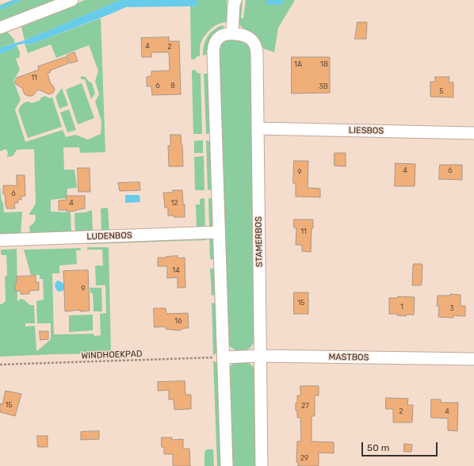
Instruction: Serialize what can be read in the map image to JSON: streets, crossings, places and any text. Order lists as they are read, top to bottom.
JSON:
{
  "streets": {
    "street": [
      "LIESBOS",
      "LUDENBOS",
      "STAMERBOS",
      "MASTBOS"
    ],
    "path": ["WINDHOEKPAD"]
  },
  "crossings": [
    ["LIESBOS", "STAMERBOS"],
    ["STAMERBOS", "MASTBOS"],
    ["WINDHOEKPAD", "MASTBOS"]
  ],
  "house_numbers": [
    "4",
    "2",
    "1A",
    "1B",
    "11",
    "6",
    "8",
    "3B",
    "5",
    "4",
    "6",
    "9",
    "6",
    "4",
    "12",
    "11",
    "14",
    "9",
    "15",
    "1",
    "3",
    "16",
    "15",
    "27",
    "2",
    "4",
    "29"
  ],
  "scale_bar": "50 m"
}
